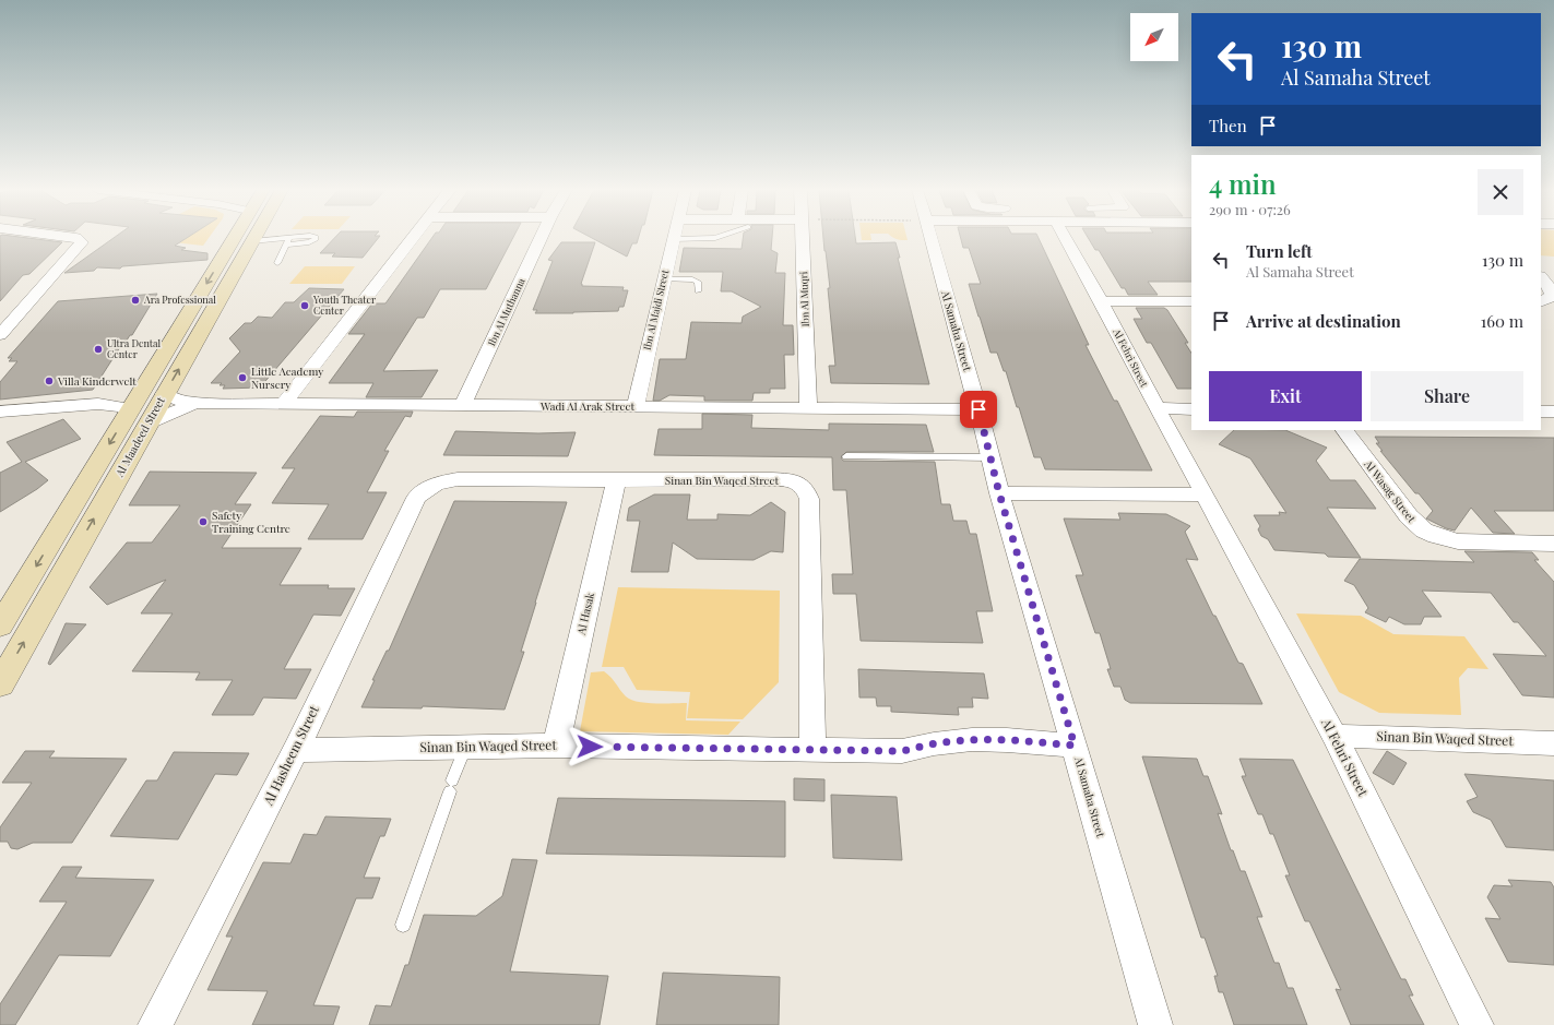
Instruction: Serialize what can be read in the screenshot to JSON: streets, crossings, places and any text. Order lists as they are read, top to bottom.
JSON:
{
  "streets": {
    "street": [
      "Ibn Al Muqri",
      "Ibn Al Majdi Street",
      "Ibn Al Muthanna",
      "Al Samaha Street",
      "Al Fehri Street",
      "Wadi Al Arak Street",
      "Al Maadeed Street",
      "Sinan Bin Waqed Street",
      "Al Wasag Street",
      "Al Hasak",
      "Al Hasheem Street"
    ]
  },
  "crossings": [
    ["Ibn Al Muqri", "Wadi Al Arak Street"],
    ["Ibn Al Majdi Street", "Wadi Al Arak Street"],
    ["Ibn Al Muthanna", "Wadi Al Arak Street"],
    ["Al Samaha Street", "Wadi Al Arak Street"],
    ["Al Samaha Street", "Sinan Bin Waqed Street"],
    ["Al Fehri Street", "Sinan Bin Waqed Street"],
    ["Wadi Al Arak Street", "Al Maadeed Street"],
    ["Sinan Bin Waqed Street", "Al Hasak"],
    ["Sinan Bin Waqed Street", "Al Hasheem Street"]
  ],
  "places": [
    "Ara Professional",
    "Youth Theater Center",
    "Ultra Dental Center",
    "Little Academy Nursery",
    "Villa Kinderwelt",
    "Safety Training Centre"
  ],
  "north": "bottom left",
  "page": {
    "turn": ["130 m", "Al Samaha Street"],
    "then": "Then",
    "heading": ["4 min", "290 m · 07:26"],
    "list": [
      {
        "name": "Turn left",
        "note": "Al Samaha Street",
        "value": "130 m"
      },
      {
        "name": "Arrive at destination",
        "value": "160 m"
      }
    ],
    "buttons": ["Exit", "Share"]
  }
}
